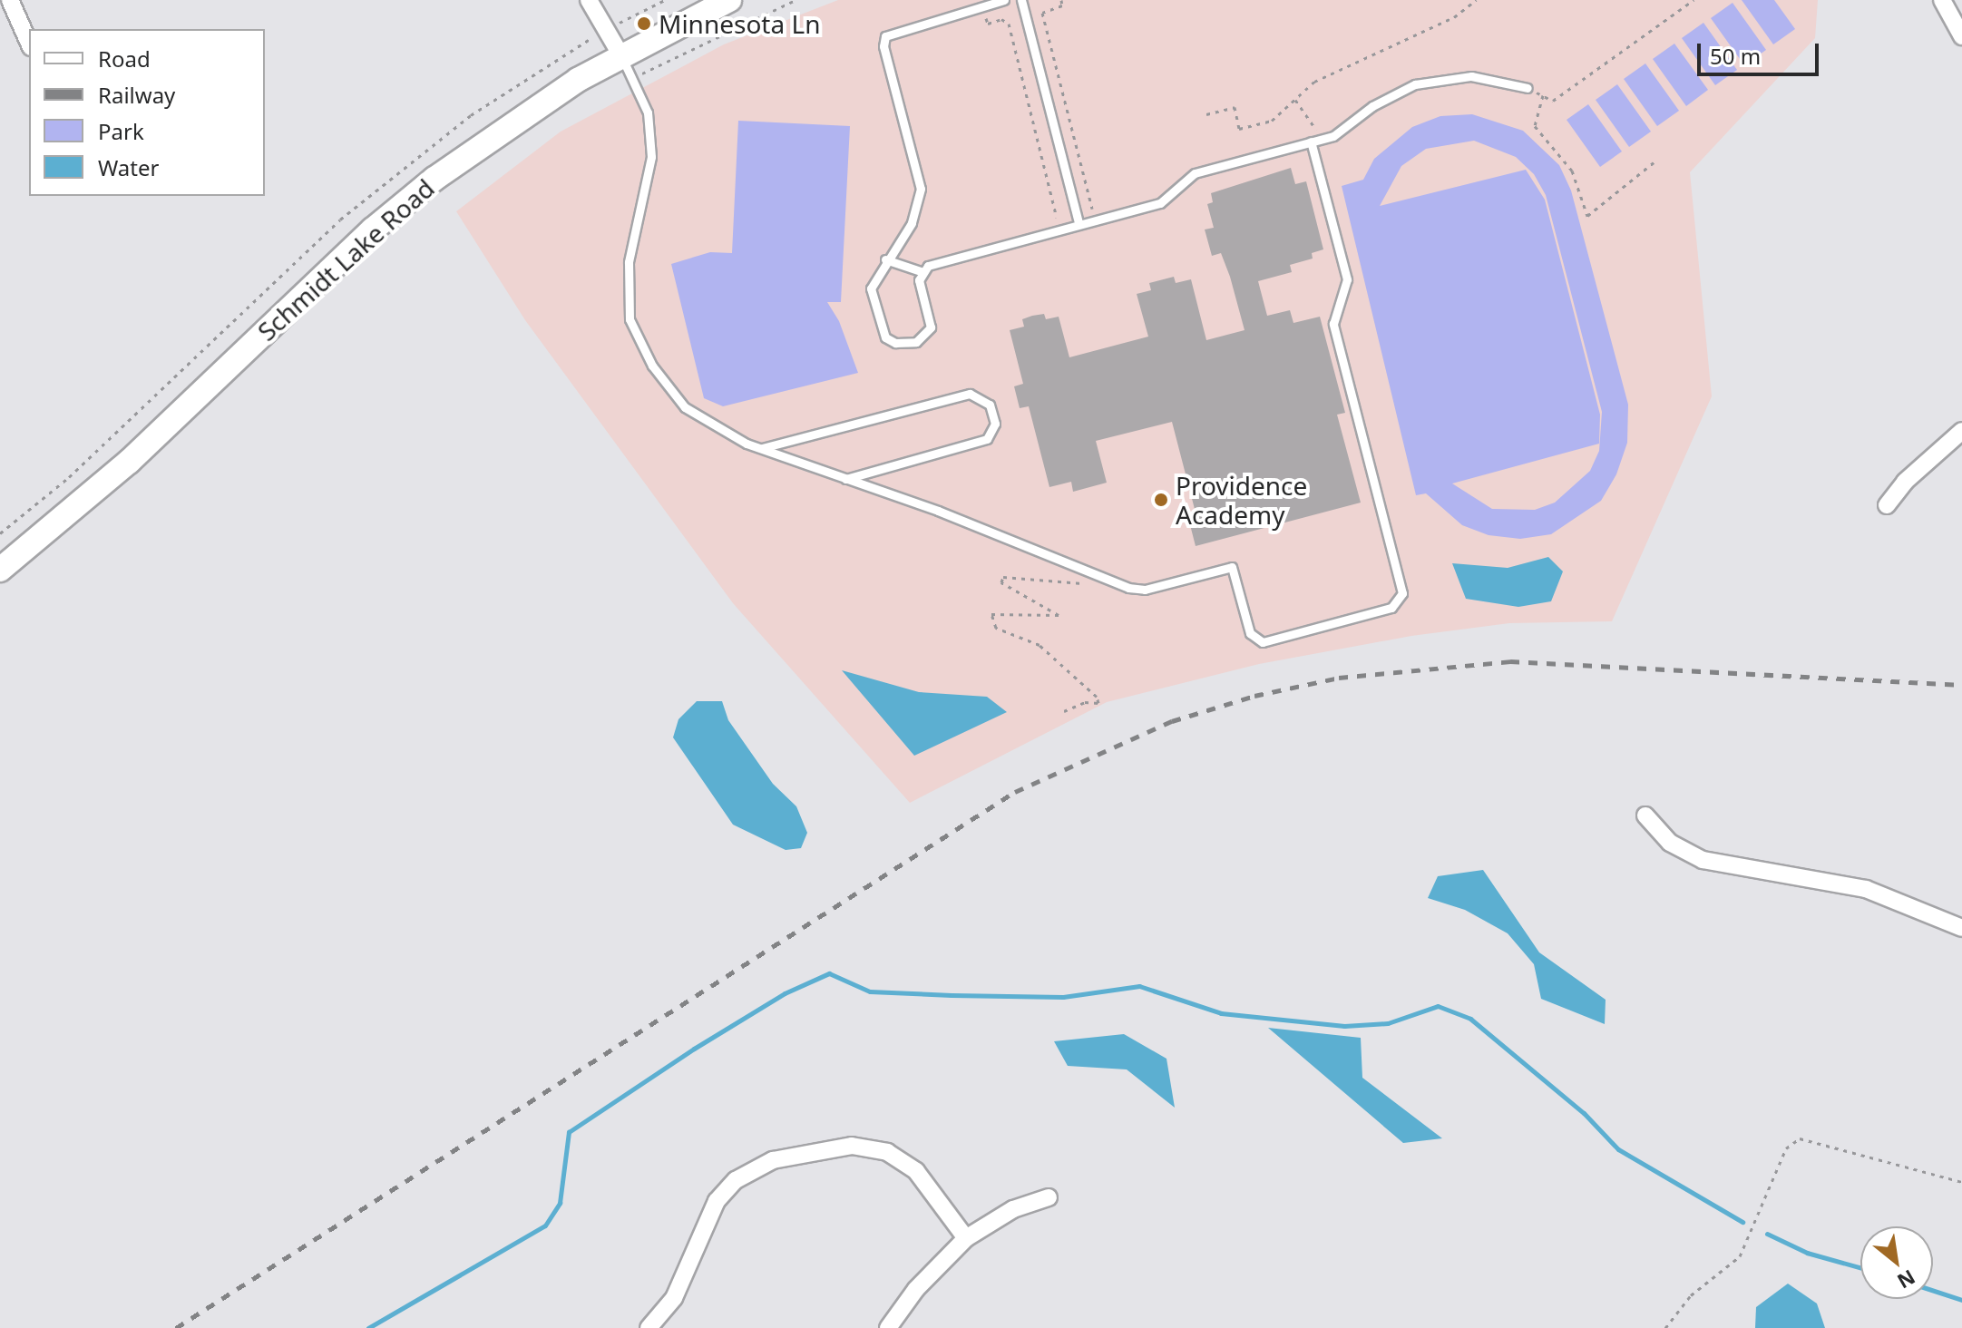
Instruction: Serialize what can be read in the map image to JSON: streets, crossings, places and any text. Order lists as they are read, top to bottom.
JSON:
{
  "streets": {
    "street": ["Schmidt Lake Road"]
  },
  "places": ["Minnesota Ln", "Providence Academy"],
  "legend": [
    "Road",
    "Railway",
    "Park",
    "Water"
  ],
  "scale_bar": "50 m",
  "north": "bottom right"
}
